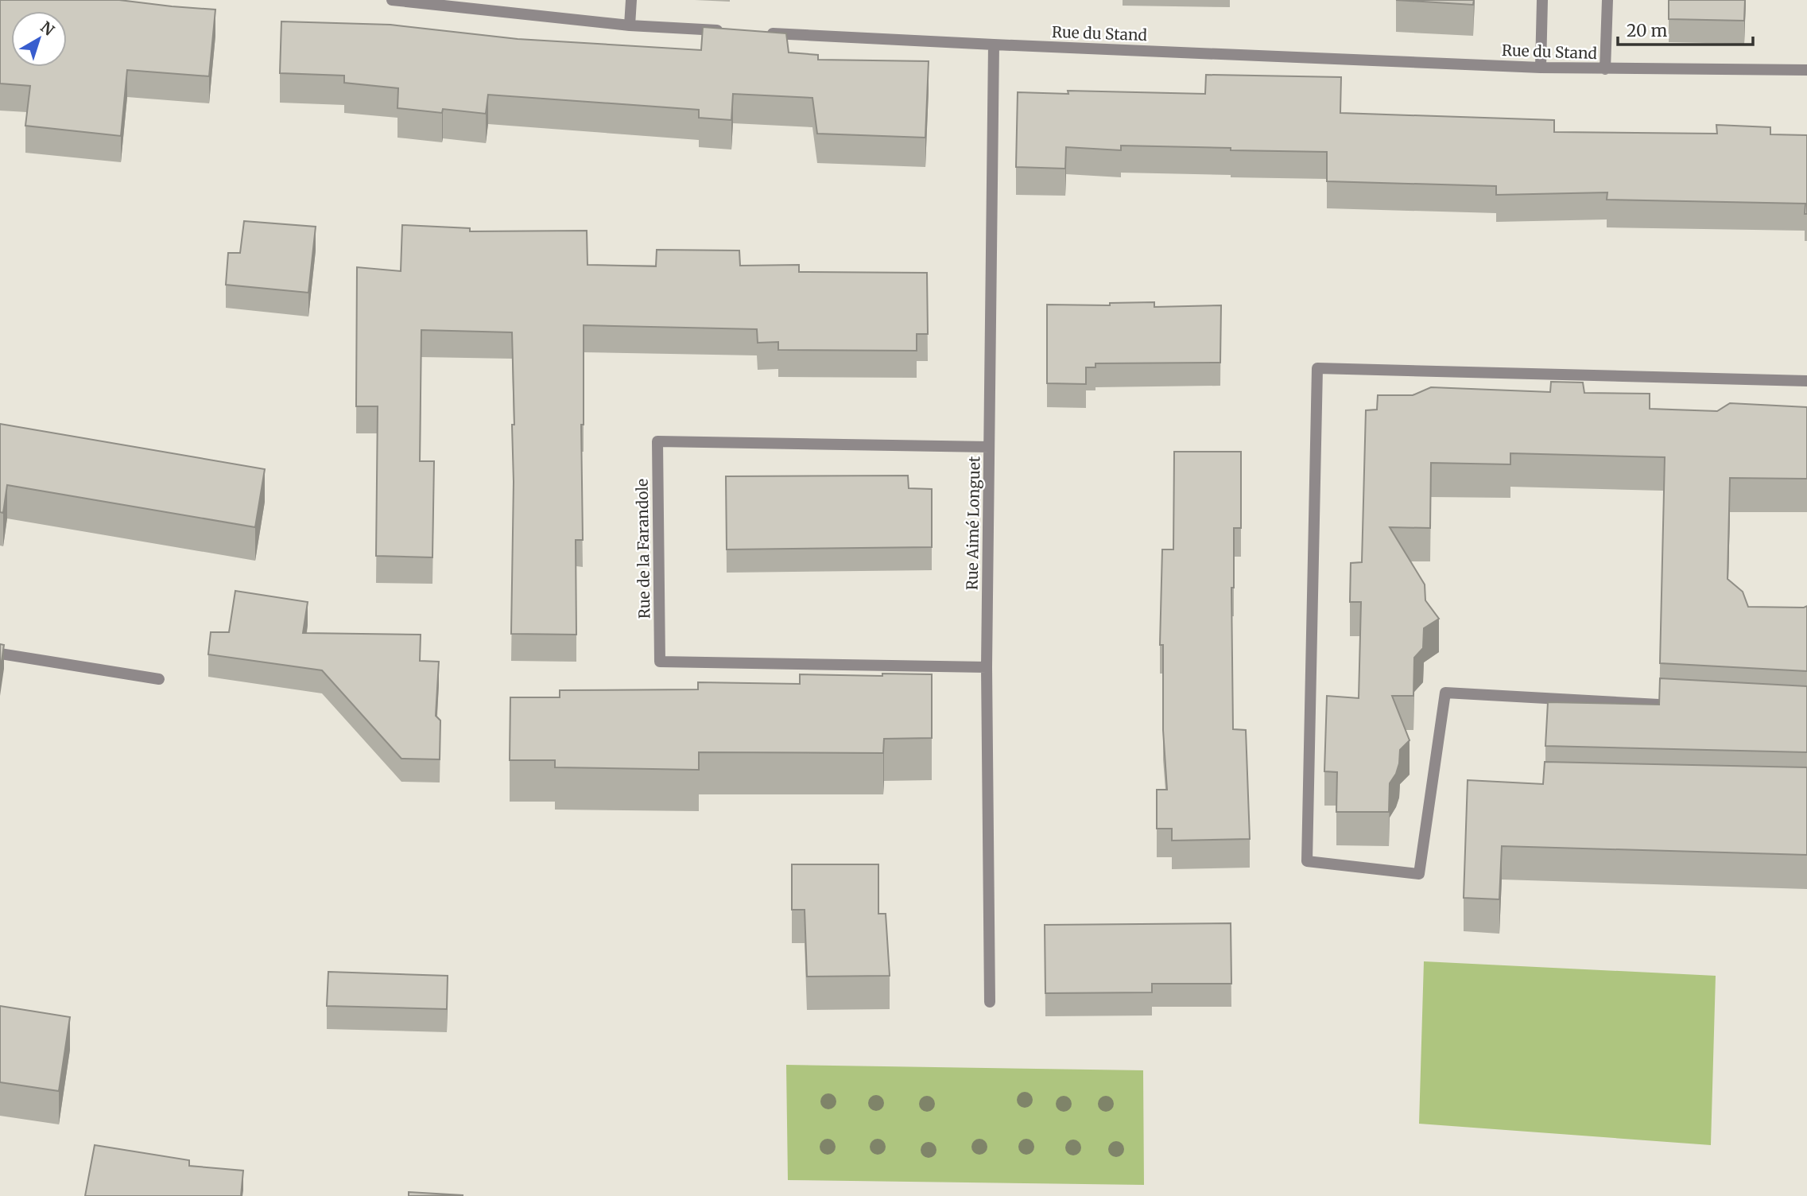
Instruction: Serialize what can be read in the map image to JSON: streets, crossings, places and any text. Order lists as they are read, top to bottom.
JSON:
{
  "streets": {
    "street": ["Rue du Stand", "Rue Aimé Longuet", "Rue de la Farandole"]
  },
  "crossings": [
    ["Rue du Stand", "Rue Aimé Longuet"],
    ["Rue Aimé Longuet", "Rue de la Farandole"]
  ],
  "scale_bar": "20 m",
  "north": "top right"
}
